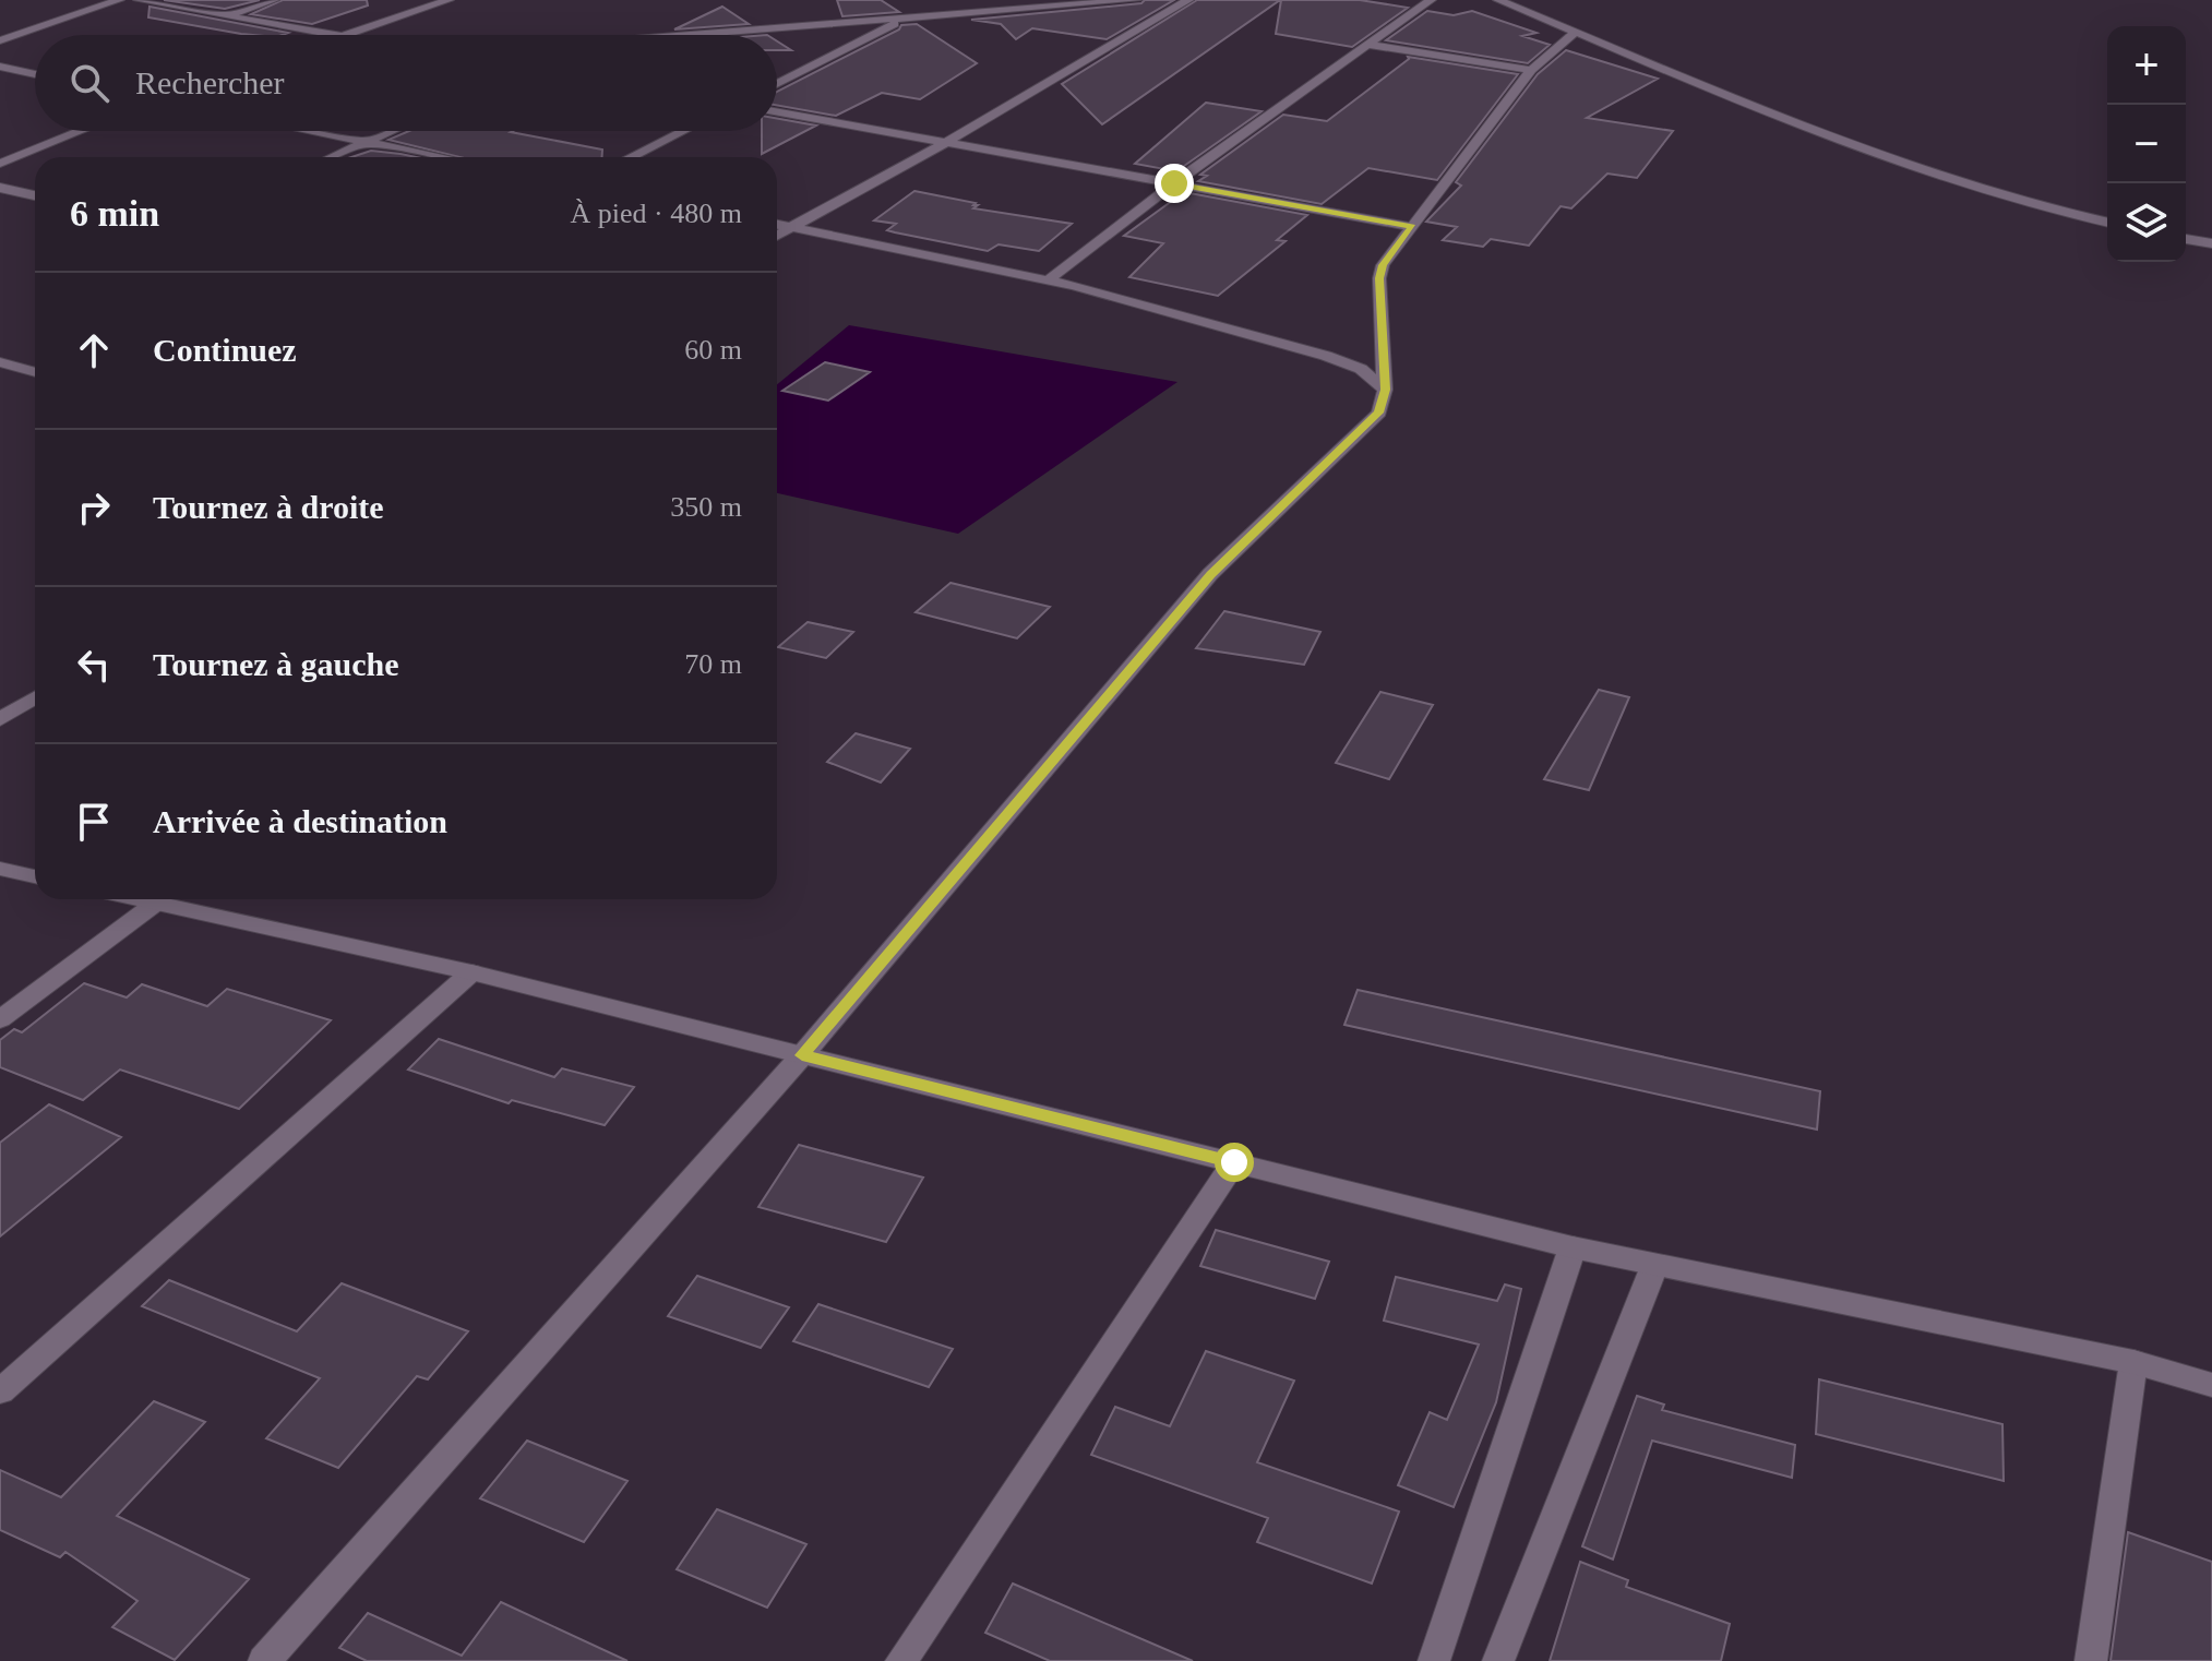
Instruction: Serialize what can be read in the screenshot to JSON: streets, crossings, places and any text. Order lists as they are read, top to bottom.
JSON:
{
  "page": {
    "map_buttons": ["+", "−"],
    "search": "Rechercher",
    "heading": ["6 min", "À pied · 480 m"],
    "list": [
      ["Continuez", "60 m"],
      ["Tournez à droite", "350 m"],
      ["Tournez à gauche", "70 m"],
      "Arrivée à destination"
    ]
  }
}
